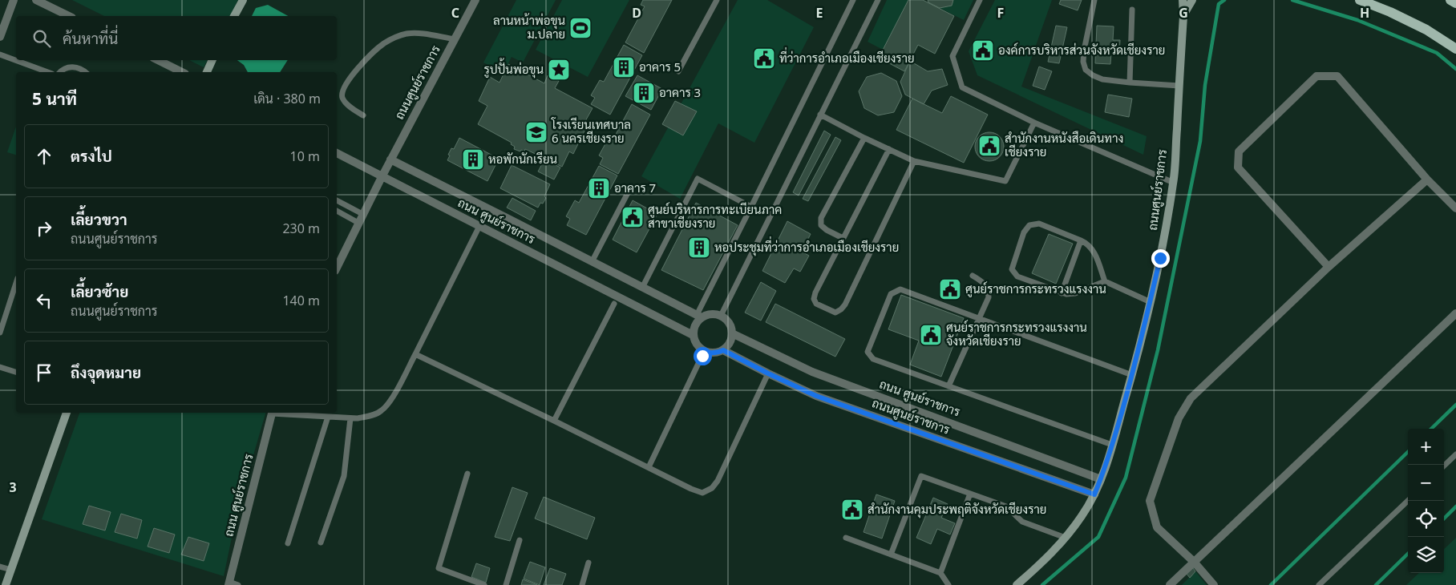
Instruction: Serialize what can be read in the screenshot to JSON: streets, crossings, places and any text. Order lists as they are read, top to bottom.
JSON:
{
  "streets": {
    "street": ["ถนนศูนย์ราชการ", "ถนน ศูนย์ราชการ"]
  },
  "crossings": [
    ["ถนนศูนย์ราชการ", "ถนน ศูนย์ราชการ"]
  ],
  "places": {
    "sports": ["ลานหน้าพ่อขุน ม.ปลาย"],
    "public building": [
      "องค์การบริหารส่วนจังหวัดเชียงราย",
      "ที่ว่าการอำเภอเมืองเชียงราย",
      "สำนักงานหนังสือเดินทาง เชียงราย",
      "ศูนย์บริหารการทะเบียนภาค สาขาเชียงราย",
      "ศูนย์ราชการกระทรวงแรงงาน",
      "ศูนย์ราชการกระทรวงแรงงาน จังหวัดเชียงราย",
      "สำนักงานคุมประพฤติจังหวัดเชียงราย"
    ],
    "building": [
      "อาคาร 5",
      "อาคาร 3",
      "หอพักนักเรียน",
      "อาคาร 7",
      "หอประชุมที่ว่าการอำเภอเมืองเชียงราย"
    ],
    "place": ["รูปปั้นพ่อขุน"],
    "school or university": ["โรงเรียนเทศบาล 6 นครเชียงราย"]
  },
  "page": {
    "search": "ค้นหาที่นี่",
    "heading": ["5 นาที", "เดิน · 380 m"],
    "list": [
      ["ตรงไป", "10 m"],
      ["เลี้ยวขวา", "ถนนศูนย์ราชการ", "230 m"],
      ["เลี้ยวซ้าย", "ถนนศูนย์ราชการ", "140 m"],
      "ถึงจุดหมาย"
    ],
    "map_buttons": ["+", "−"]
  },
  "grid": {
    "columns": [
      "C",
      "D",
      "E",
      "F",
      "G",
      "H"
    ],
    "rows": ["3"]
  }
}
